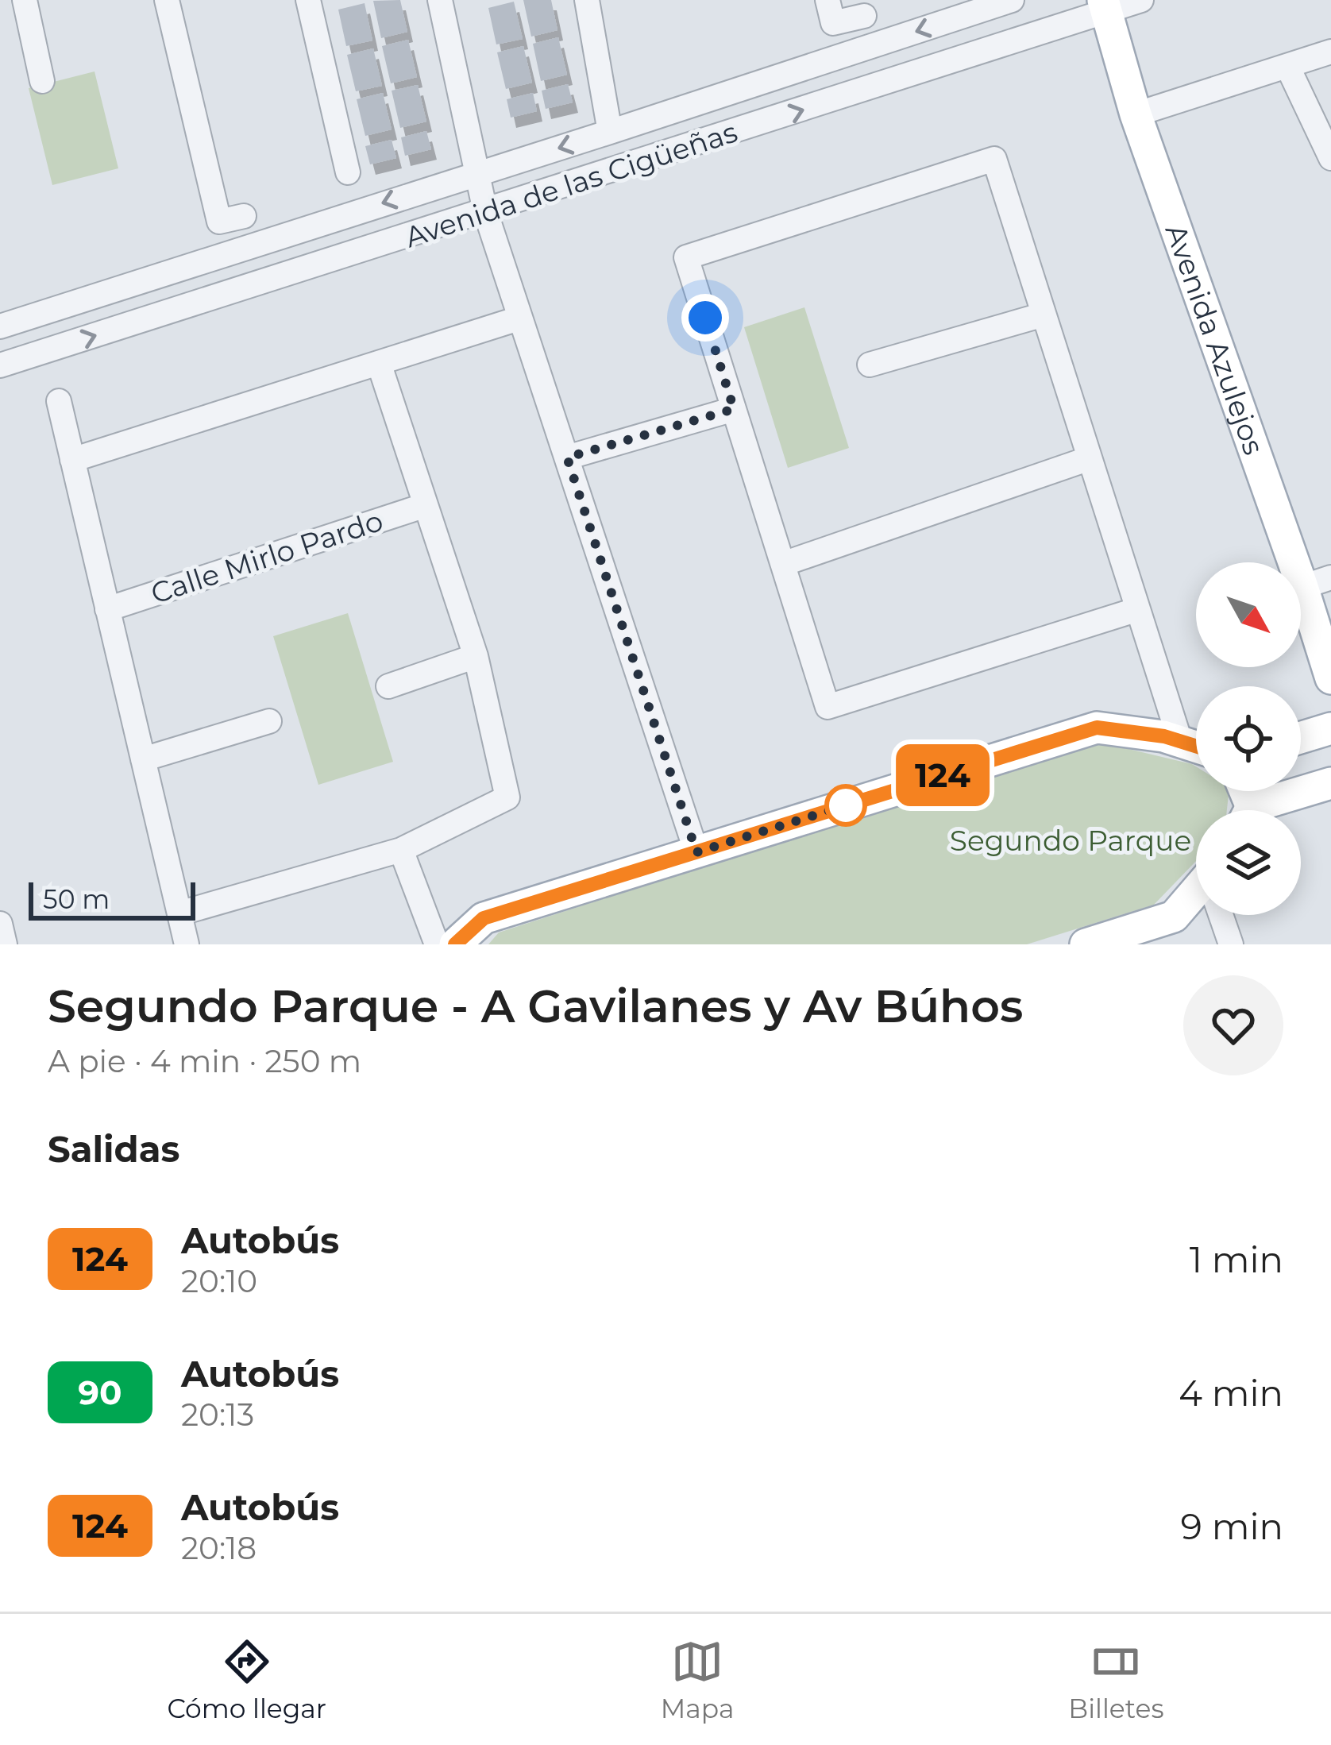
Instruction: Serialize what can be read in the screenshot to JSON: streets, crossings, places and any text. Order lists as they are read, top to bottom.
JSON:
{
  "streets": {
    "main road": ["Avenida Azulejos"],
    "street": ["Avenida de las Cigüeñas", "Calle Mirlo Pardo"]
  },
  "crossings": [
    ["Avenida de las Cigüeñas", "Avenida Azulejos"]
  ],
  "parks": ["Segundo Parque"],
  "lines": ["bus line 124"],
  "scale_bar": "50 m",
  "north": "bottom right",
  "page": {
    "on_map": "124",
    "scale": "50 m",
    "heading": [
      ["Segundo Parque - A Gavilanes y Av Búhos", "A pie · 4 min · 250 m"],
      "Salidas"
    ],
    "list": [
      {
        "mark": "124",
        "name": "Autobús",
        "note": "20:10",
        "value": "1 min"
      },
      {
        "mark": "90",
        "name": "Autobús",
        "note": "20:13",
        "value": "4 min"
      },
      {
        "mark": "124",
        "name": "Autobús",
        "note": "20:18",
        "value": "9 min"
      }
    ],
    "tabs": ["Cómo llegar", "Mapa", "Billetes"]
  }
}
